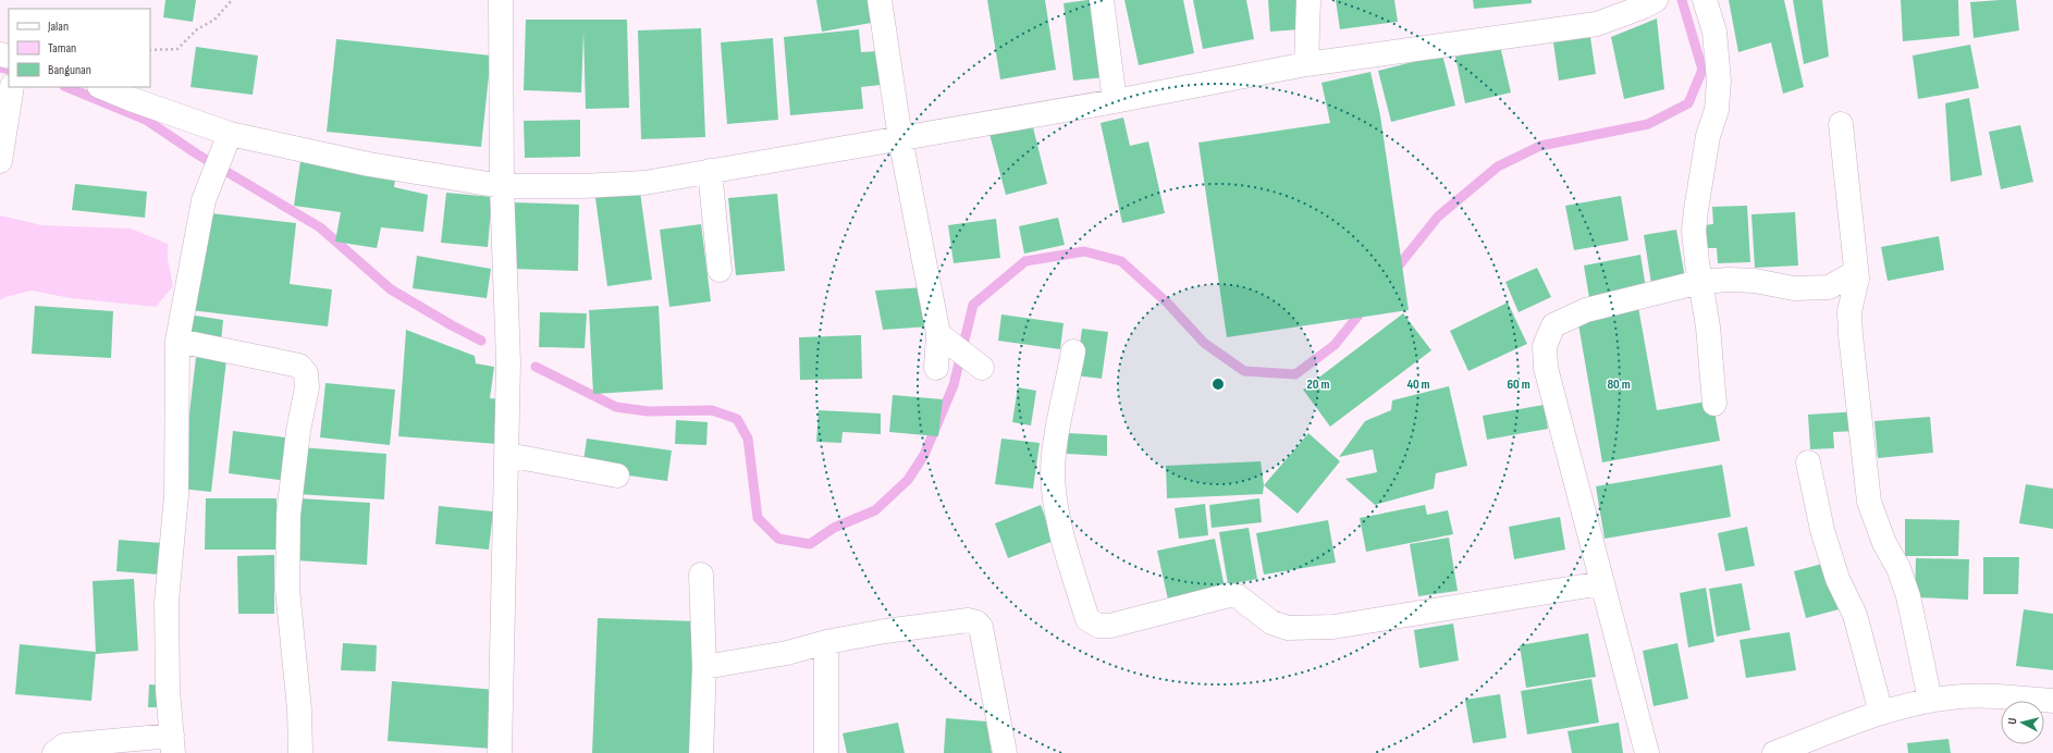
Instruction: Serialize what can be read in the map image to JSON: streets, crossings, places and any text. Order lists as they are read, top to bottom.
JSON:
{
  "legend": ["Jalan", "Taman", "Bangunan"],
  "north": "left",
  "rings": [
    "20 m",
    "40 m",
    "60 m",
    "80 m"
  ]
}
